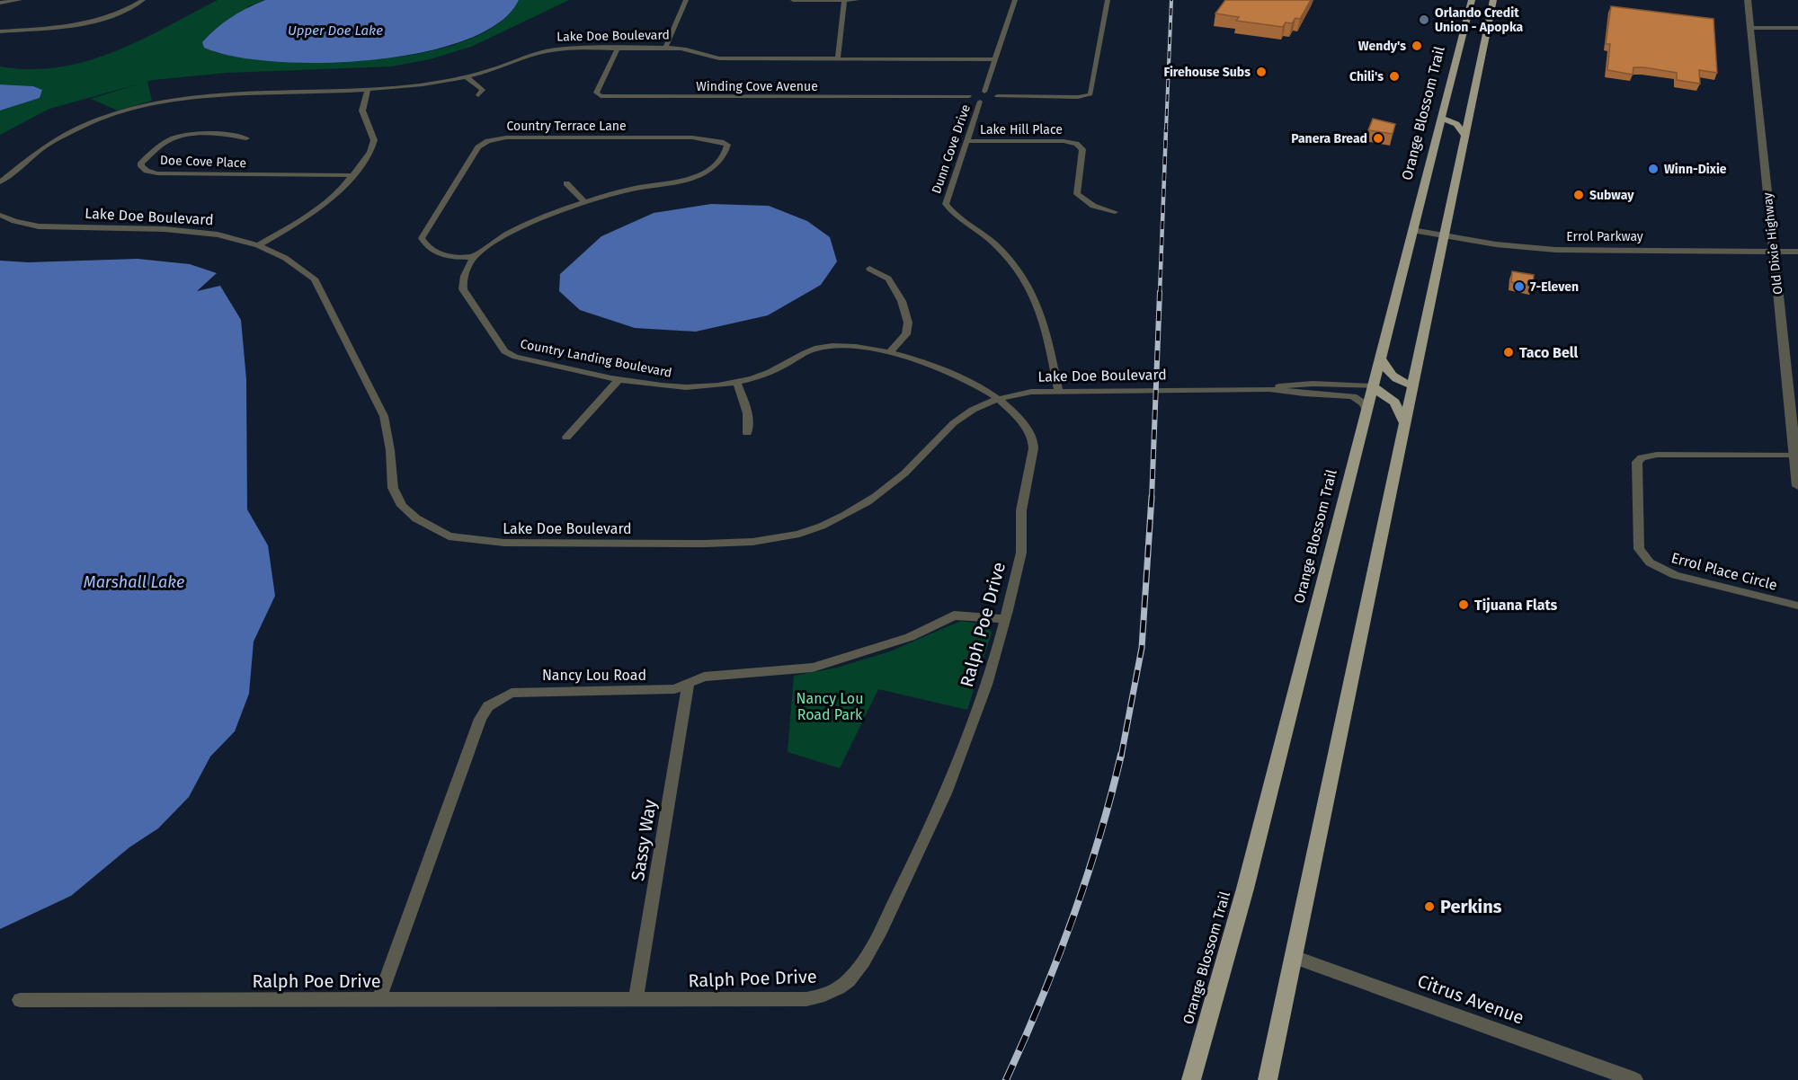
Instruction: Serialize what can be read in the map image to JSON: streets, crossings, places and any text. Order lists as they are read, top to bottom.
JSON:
{
  "streets": {
    "main road": ["Orange Blossom Trail"],
    "street": [
      "Lake Doe Boulevard",
      "Winding Cove Avenue",
      "Country Terrace Lane",
      "Lake Hill Place",
      "Dunn Cove Drive",
      "Doe Cove Place",
      "Errol Parkway",
      "Old Dixie Highway",
      "Country Landing Boulevard",
      "Errol Place Circle",
      "Ralph Poe Drive",
      "Nancy Lou Road",
      "Sassy Way",
      "Citrus Avenue"
    ]
  },
  "crossings": [
    ["Lake Doe Boulevard", "Winding Cove Avenue"],
    ["Lake Doe Boulevard", "Orange Blossom Trail"],
    ["Lake Doe Boulevard", "Dunn Cove Drive"],
    ["Lake Doe Boulevard", "Country Landing Boulevard"],
    ["Lake Doe Boulevard", "Ralph Poe Drive"],
    ["Orange Blossom Trail", "Errol Parkway"],
    ["Country Terrace Lane", "Country Landing Boulevard"],
    ["Lake Hill Place", "Dunn Cove Drive"],
    ["Errol Parkway", "Old Dixie Highway"],
    ["Old Dixie Highway", "Errol Place Circle"],
    ["Country Landing Boulevard", "Ralph Poe Drive"],
    ["Ralph Poe Drive", "Nancy Lou Road"],
    ["Ralph Poe Drive", "Sassy Way"],
    ["Nancy Lou Road", "Sassy Way"]
  ],
  "water": ["Upper Doe Lake", "Marshall Lake"],
  "parks": ["Nancy Lou Road Park"],
  "places": [
    "Orlando Credit Union - Apopka",
    "Wendy's",
    "Firehouse Subs",
    "Chili's",
    "Panera Bread",
    "Winn-Dixie",
    "Subway",
    "7-Eleven",
    "Taco Bell",
    "Tijuana Flats",
    "Perkins"
  ]
}
